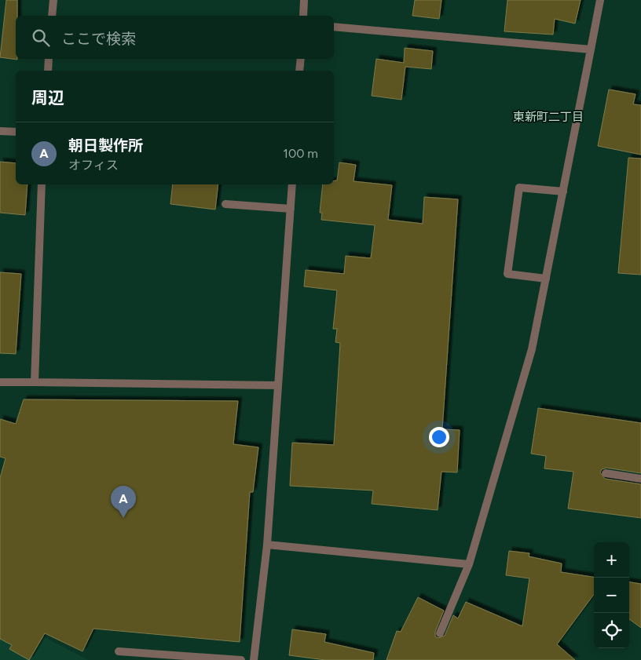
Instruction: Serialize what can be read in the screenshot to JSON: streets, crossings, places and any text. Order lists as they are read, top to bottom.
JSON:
{
  "districts": ["東新町二丁目"],
  "page": {
    "search": "ここで検索",
    "heading": "周辺",
    "list": [
      {
        "mark": "A",
        "name": "朝日製作所",
        "note": "オフィス",
        "value": "100 m"
      }
    ],
    "pins": "A",
    "map_buttons": ["+", "−"]
  }
}
